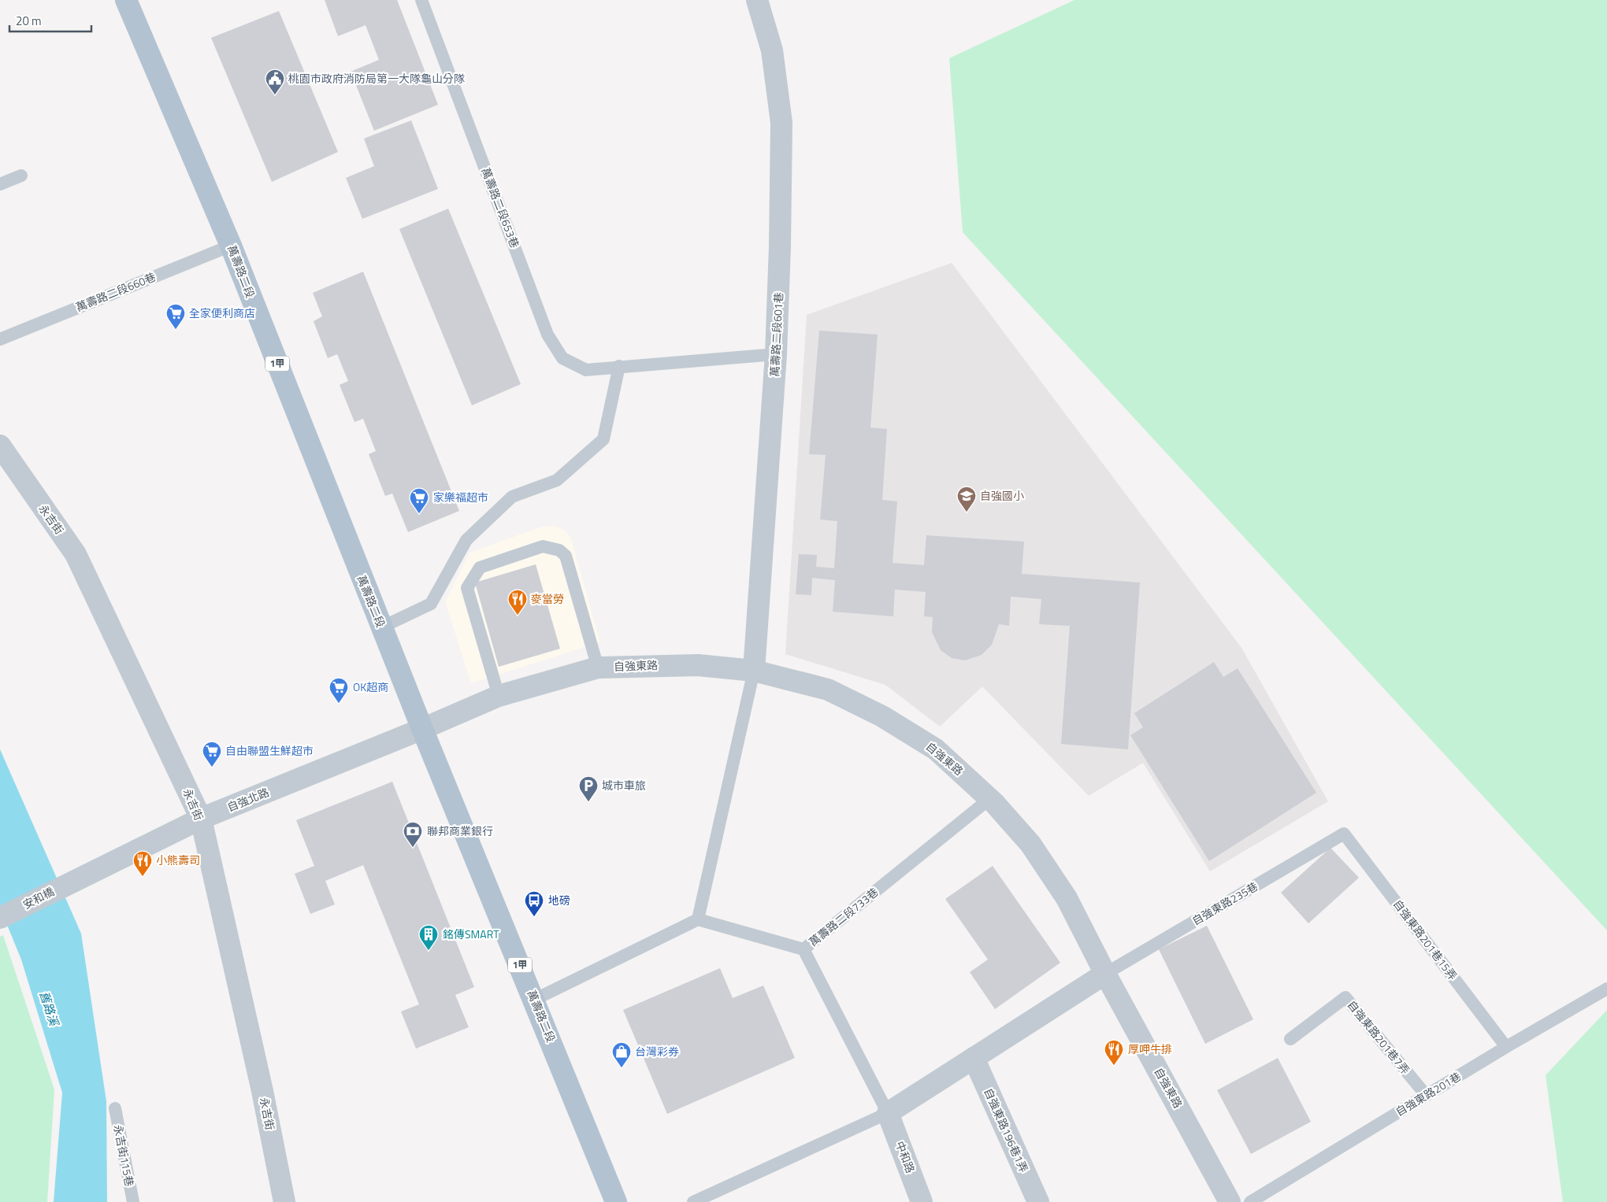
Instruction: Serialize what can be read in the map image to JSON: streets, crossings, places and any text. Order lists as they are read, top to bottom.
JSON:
{
  "streets": {
    "main road": ["萬壽路二段", "1甲"],
    "street": [
      "萬壽路二段601巷",
      "永吉街",
      "自強東路",
      "自強北路",
      "安和橋",
      "自強東路196巷1弄",
      "中和路"
    ],
    "lane": [
      "萬壽路二段653巷",
      "萬壽路二段660巷",
      "自強東路235巷",
      "萬壽路二段733巷",
      "自強東路201巷15弄",
      "自強東路201巷7弄",
      "自強東路201巷",
      "永吉街115巷"
    ]
  },
  "crossings": [
    ["萬壽路二段653巷", "萬壽路二段601巷"],
    ["萬壽路二段", "萬壽路二段660巷"],
    ["萬壽路二段", "自強東路"],
    ["萬壽路二段", "自強北路"],
    ["萬壽路二段601巷", "自強東路"],
    ["永吉街", "自強北路"],
    ["自強東路", "自強北路"],
    ["自強東路", "自強東路235巷"],
    ["自強東路", "萬壽路二段733巷"],
    ["自強北路", "安和橋"],
    ["自強東路235巷", "自強東路201巷15弄"],
    ["萬壽路二段733巷", "中和路"],
    ["自強東路201巷15弄", "自強東路201巷"],
    ["自強東路201巷7弄", "自強東路201巷"]
  ],
  "water": ["舊路溪"],
  "places": {
    "public building": ["桃園市政府消防局第一大隊龜山分隊"],
    "supermarket": [
      "全家便利商店",
      "家樂福超市",
      "OK超商",
      "自由聯盟生鮮超市"
    ],
    "school or university": ["自強國小"],
    "restaurant": ["麥當勞", "小熊壽司", "厚呷牛排"],
    "parking": ["城市車旅"],
    "bank": ["聯邦商業銀行"],
    "bus stop": ["地磅"],
    "building": ["銘傳SMART"],
    "shop": ["台灣彩券"]
  },
  "scale_bar": "20 m"
}
